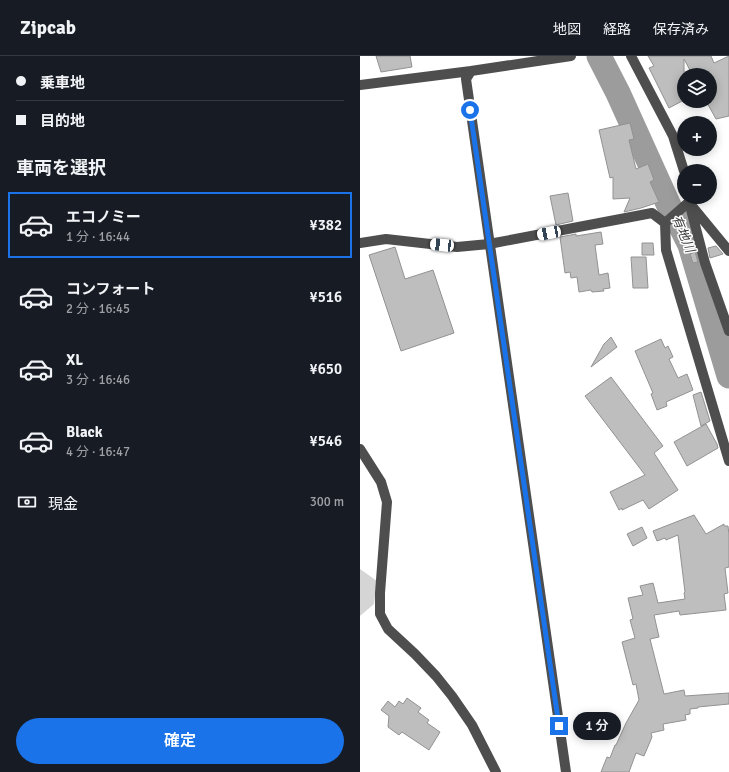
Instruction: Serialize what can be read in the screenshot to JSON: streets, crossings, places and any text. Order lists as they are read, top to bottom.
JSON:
{
  "water": ["有地川"],
  "page": {
    "header": "Zipcab",
    "nav": ["地図", "経路", "保存済み"],
    "banner": ["乗車地", "目的地"],
    "map_buttons": ["+", "−"],
    "heading": "車両を選択",
    "list": [
      {
        "name": "エコノミー",
        "note": "1 分 · 16:44",
        "value": "¥382"
      },
      {
        "name": "コンフォート",
        "note": "2 分 · 16:45",
        "value": "¥516"
      },
      {
        "name": "XL",
        "note": "3 分 · 16:46",
        "value": "¥650"
      },
      {
        "name": "Black",
        "note": "4 分 · 16:47",
        "value": "¥546"
      }
    ],
    "pay": ["現金", "300 m"],
    "buttons": "確定",
    "bubble": "1 分"
  }
}
